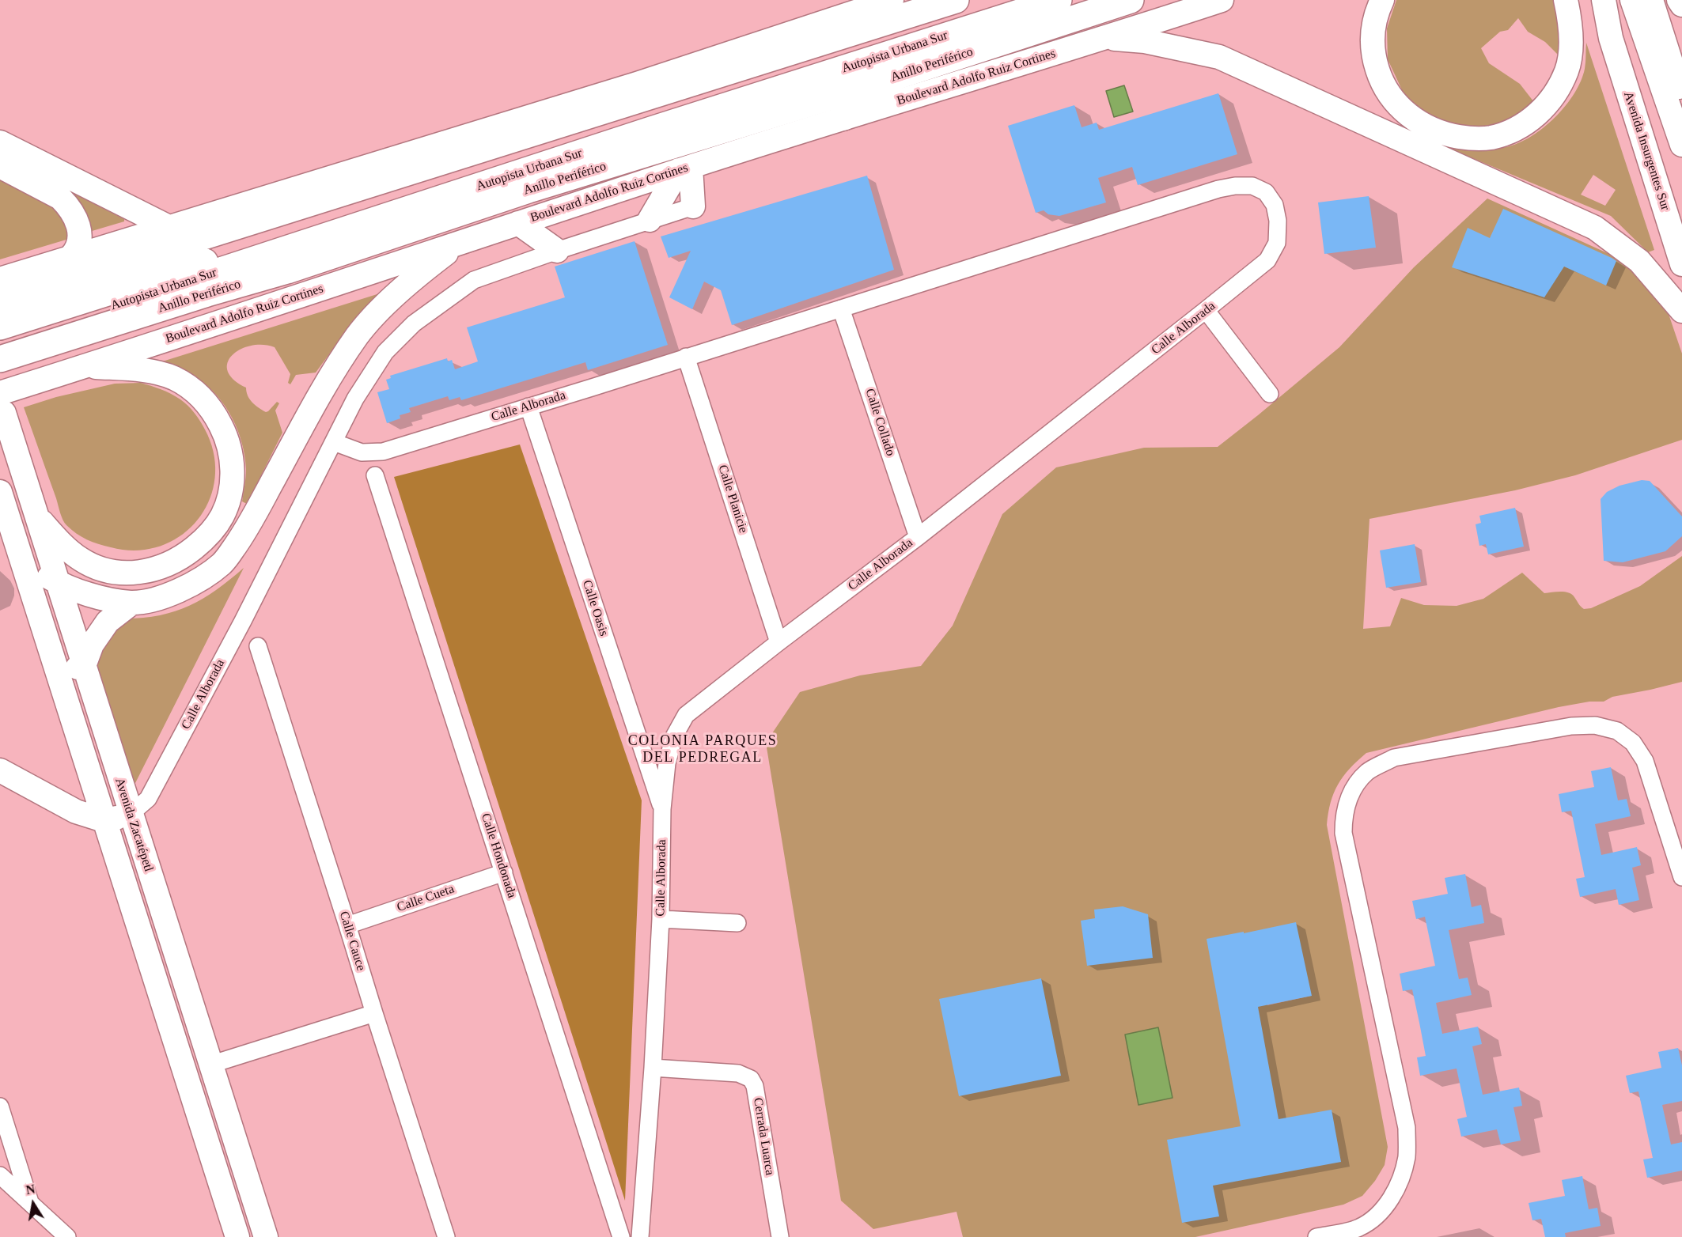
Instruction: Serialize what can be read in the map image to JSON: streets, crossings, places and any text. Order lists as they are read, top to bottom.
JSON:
{
  "streets": {
    "highway": ["Autopista Urbana Sur", "Anillo Periférico"],
    "main road": [
      "Boulevard Adolfo Ruiz Cortines",
      "Avenida Insurgentes Sur",
      "Calle Alborada",
      "Avenida Zacatépetl"
    ],
    "street": [
      "Calle Collado",
      "Calle Planicie",
      "Calle Oasis",
      "Calle Hondonada",
      "Calle Cueta",
      "Calle Cauce",
      "Cerrada Luarca"
    ]
  },
  "crossings": [
    ["Boulevard Adolfo Ruiz Cortines", "Avenida Zacatépetl"],
    ["Calle Alborada", "Calle Collado"],
    ["Calle Alborada", "Calle Planicie"],
    ["Calle Alborada", "Calle Oasis"],
    ["Calle Alborada", "Avenida Zacatépetl"],
    ["Calle Alborada", "Cerrada Luarca"],
    ["Calle Hondonada", "Calle Cueta"],
    ["Calle Cueta", "Calle Cauce"]
  ],
  "districts": ["COLONIA PARQUES DEL PEDREGAL"],
  "north": "top"
}
